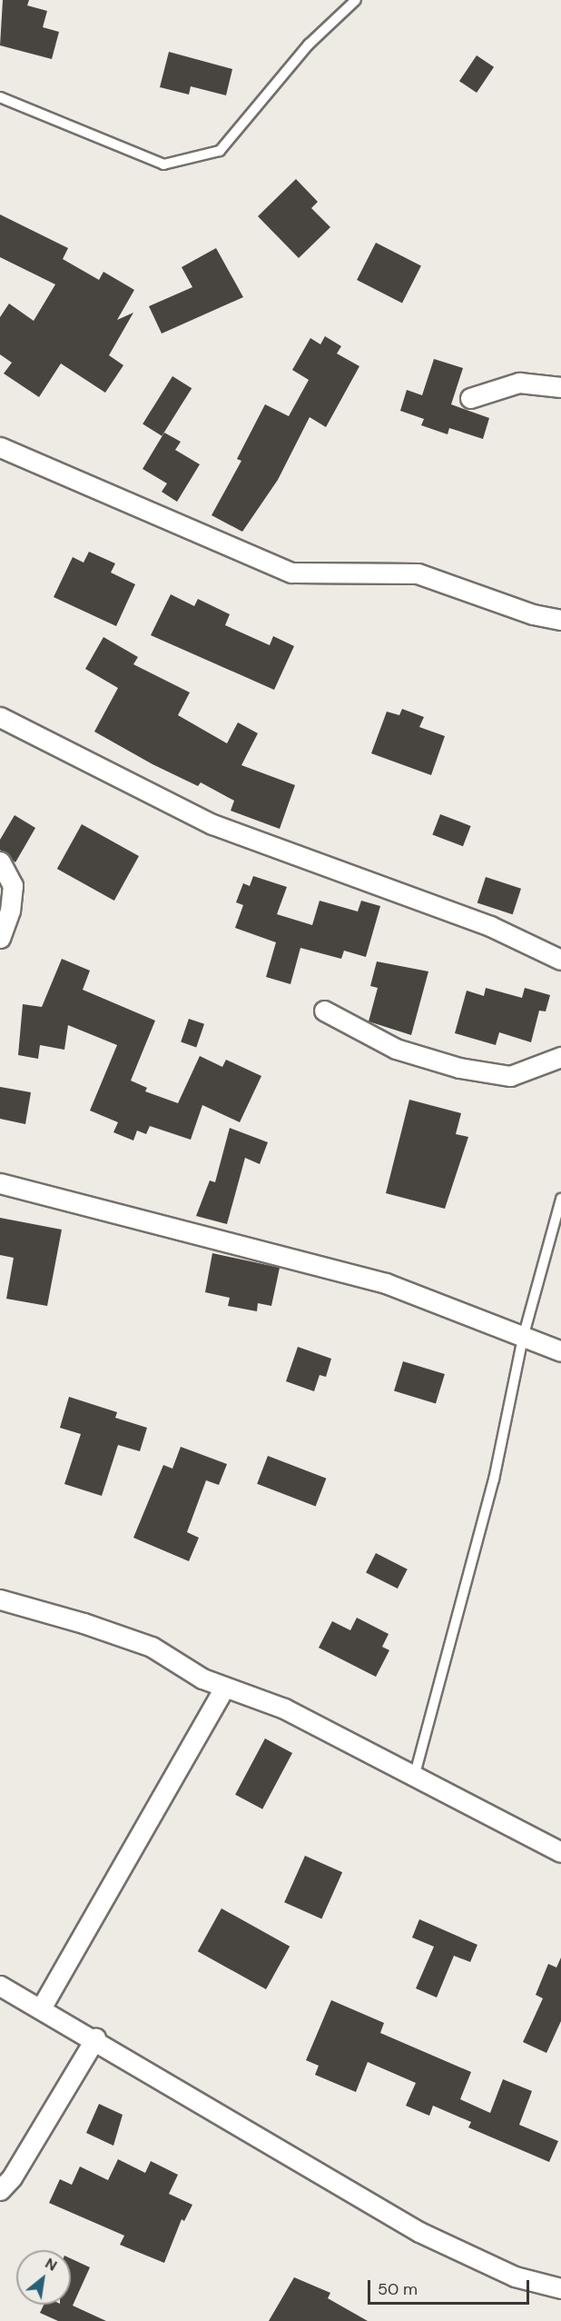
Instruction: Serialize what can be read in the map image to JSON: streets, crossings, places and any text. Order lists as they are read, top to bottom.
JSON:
{
  "scale_bar": "50 m",
  "north": "top right"
}
